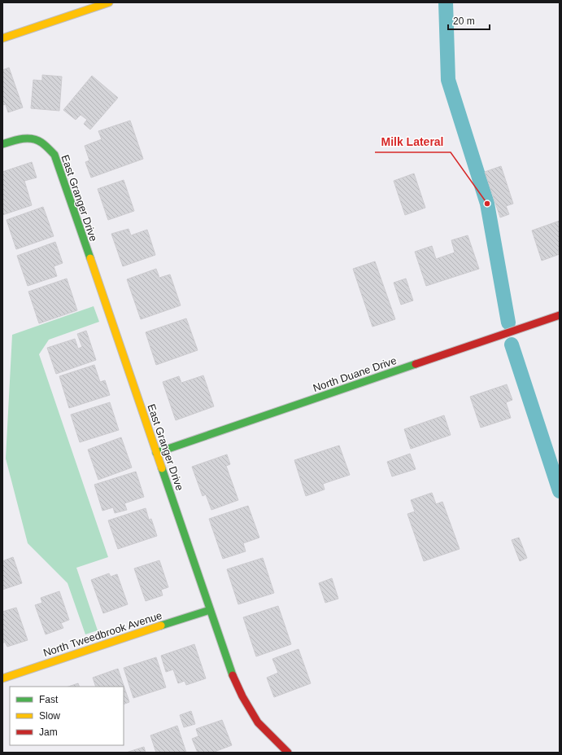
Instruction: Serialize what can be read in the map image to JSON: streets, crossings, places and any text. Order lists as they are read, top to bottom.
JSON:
{
  "streets": {
    "street": ["East Granger Drive", "North Duane Drive", "North Tweedbrook Avenue"]
  },
  "crossings": [
    ["East Granger Drive", "North Duane Drive"],
    ["East Granger Drive", "North Tweedbrook Avenue"]
  ],
  "places": ["Milk Lateral"],
  "legend": ["Fast", "Slow", "Jam"],
  "scale_bar": "20 m"
}
